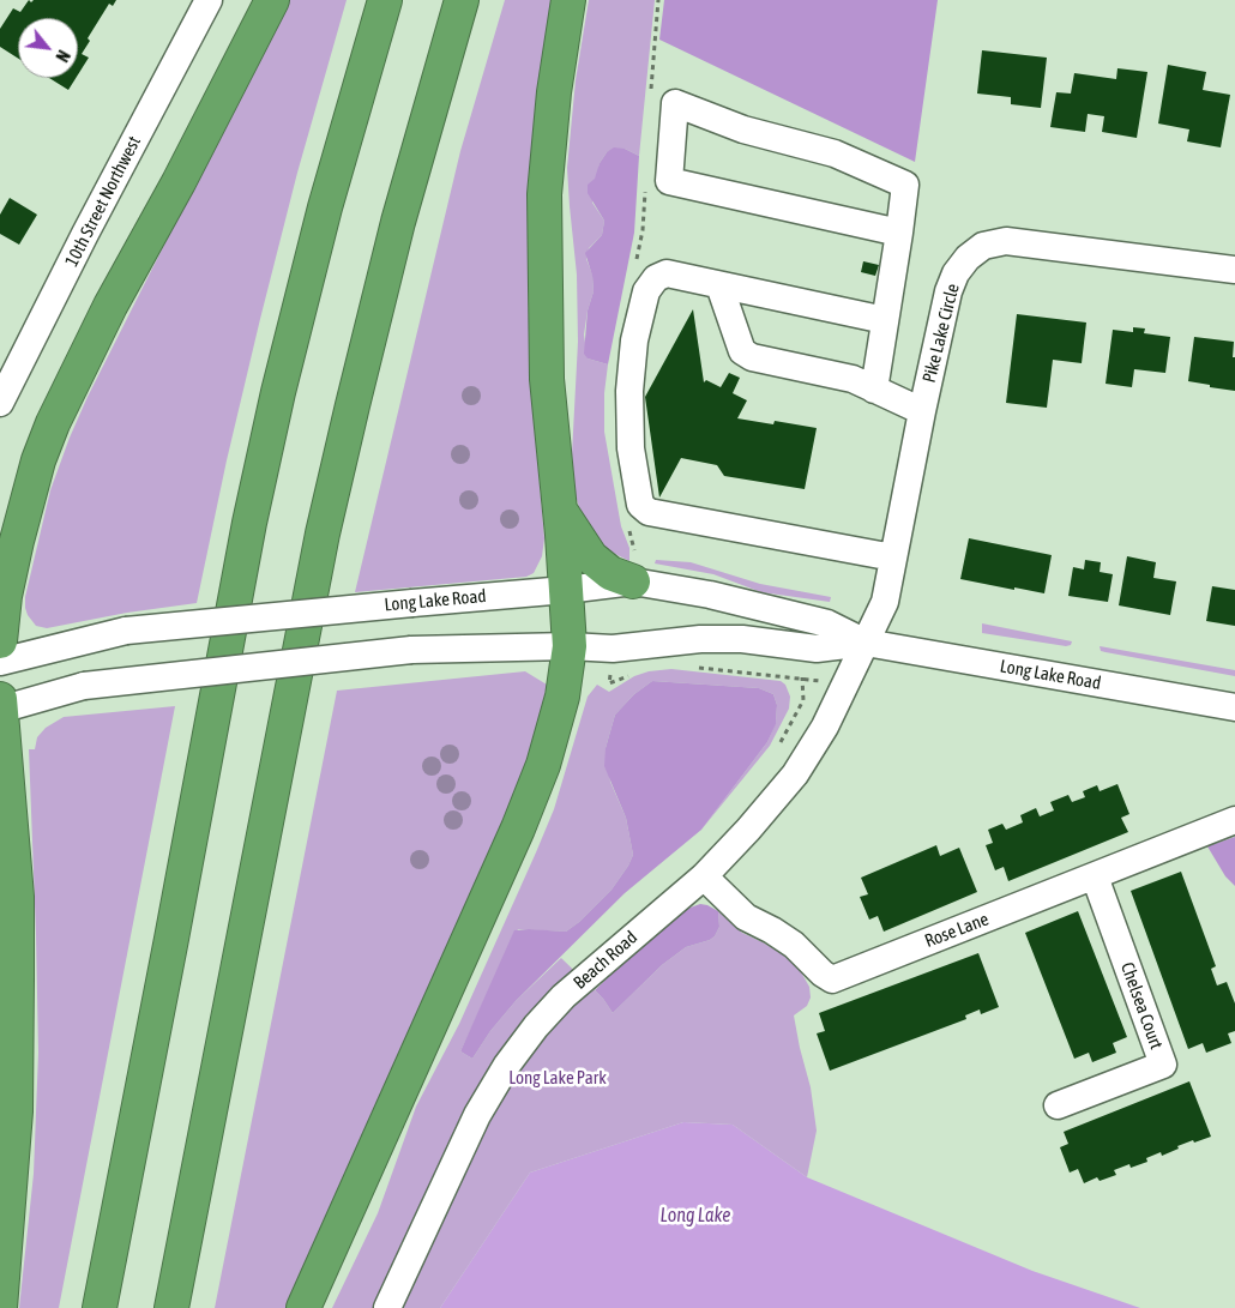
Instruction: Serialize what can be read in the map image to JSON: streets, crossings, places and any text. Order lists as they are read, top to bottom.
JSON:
{
  "streets": {
    "street": [
      "10th Street Northwest",
      "Pike Lake Circle",
      "Long Lake Road",
      "Rose Lane",
      "Beach Road",
      "Chelsea Court"
    ]
  },
  "crossings": [
    ["Pike Lake Circle", "Long Lake Road"],
    ["Pike Lake Circle", "Beach Road"],
    ["Long Lake Road", "Beach Road"],
    ["Rose Lane", "Beach Road"],
    ["Rose Lane", "Chelsea Court"]
  ],
  "water": ["Long Lake"],
  "parks": ["Long Lake Park"],
  "north": "bottom right"
}
